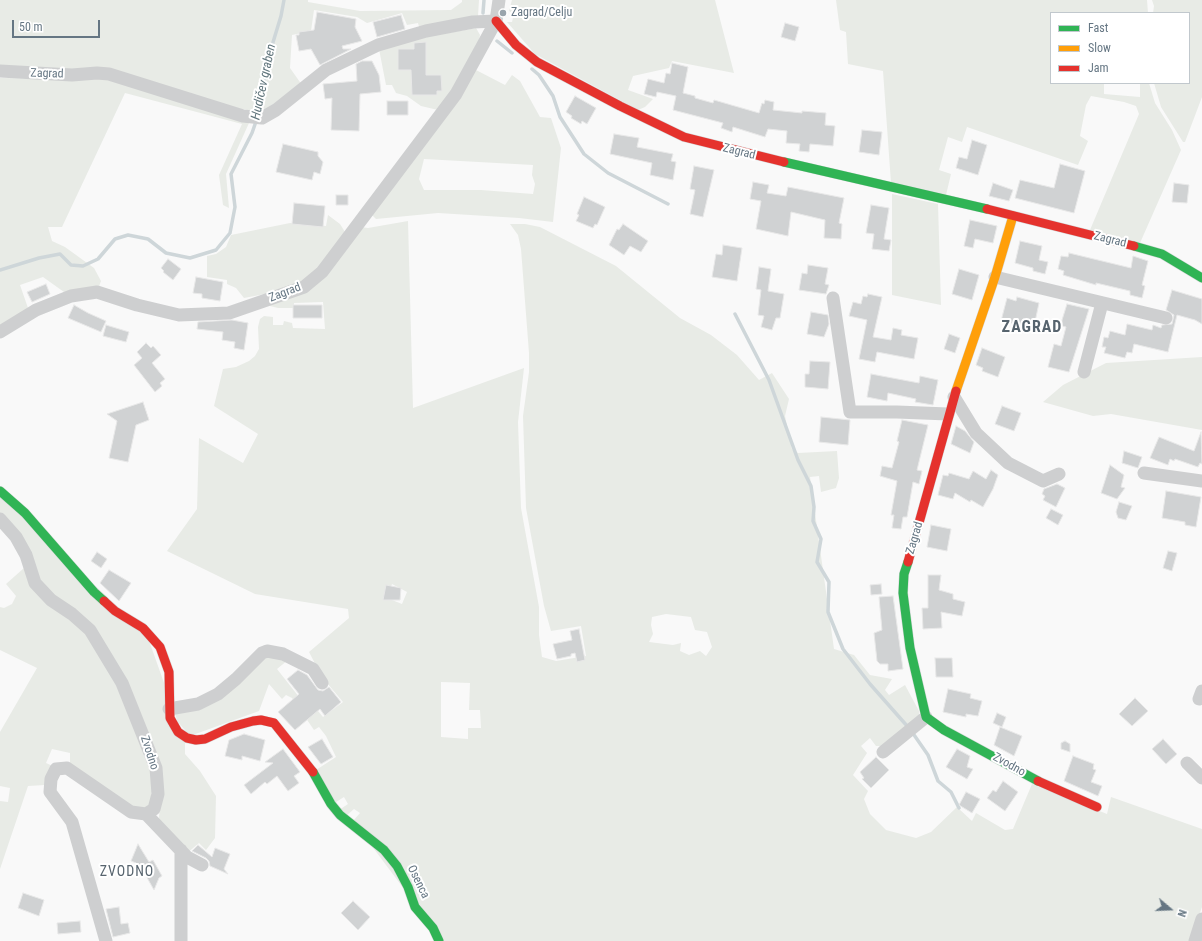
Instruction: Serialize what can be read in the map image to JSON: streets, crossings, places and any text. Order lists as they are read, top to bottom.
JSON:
{
  "streets": {
    "street": ["Zagrad", "Zvodno", "Osenca"]
  },
  "crossings": [
    ["Zagrad", "Zvodno"]
  ],
  "districts": ["ZAGRAD", "ZVODNO"],
  "water": ["Hudičev graben"],
  "places": ["Zagrad/Celju"],
  "legend": ["Fast", "Slow", "Jam"],
  "scale_bar": "50 m",
  "north": "right"
}
